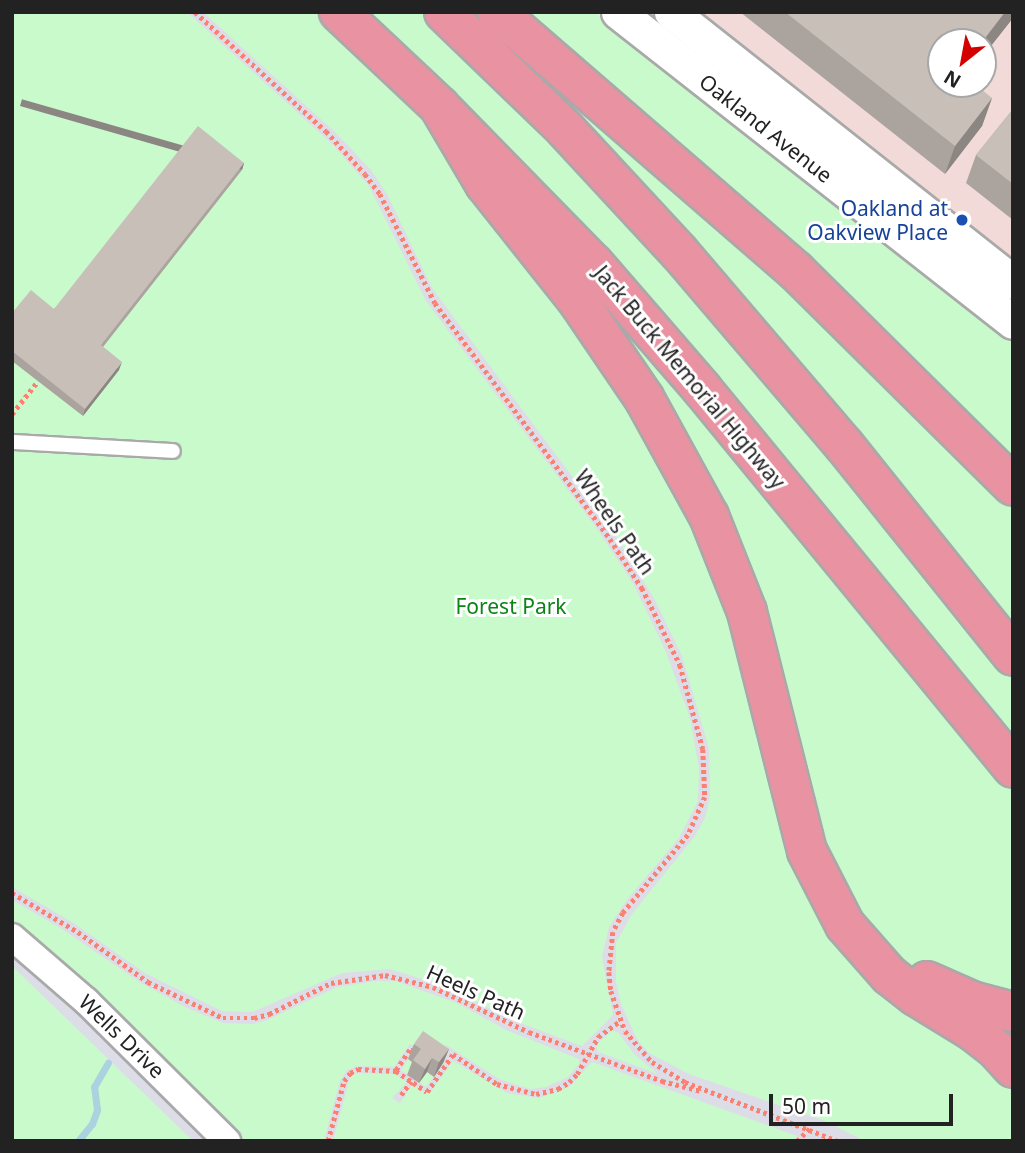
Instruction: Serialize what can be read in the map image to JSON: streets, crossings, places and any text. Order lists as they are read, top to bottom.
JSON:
{
  "streets": {
    "highway": ["Jack Buck Memorial Highway"],
    "street": ["Oakland Avenue", "Wells Drive"],
    "path": ["Wheels Path", "Heels Path"]
  },
  "crossings": [
    ["Wheels Path", "Heels Path"]
  ],
  "parks": ["Forest Park"],
  "places": ["Oakland at Oakview Place"],
  "scale_bar": "50 m",
  "north": "bottom left"
}
